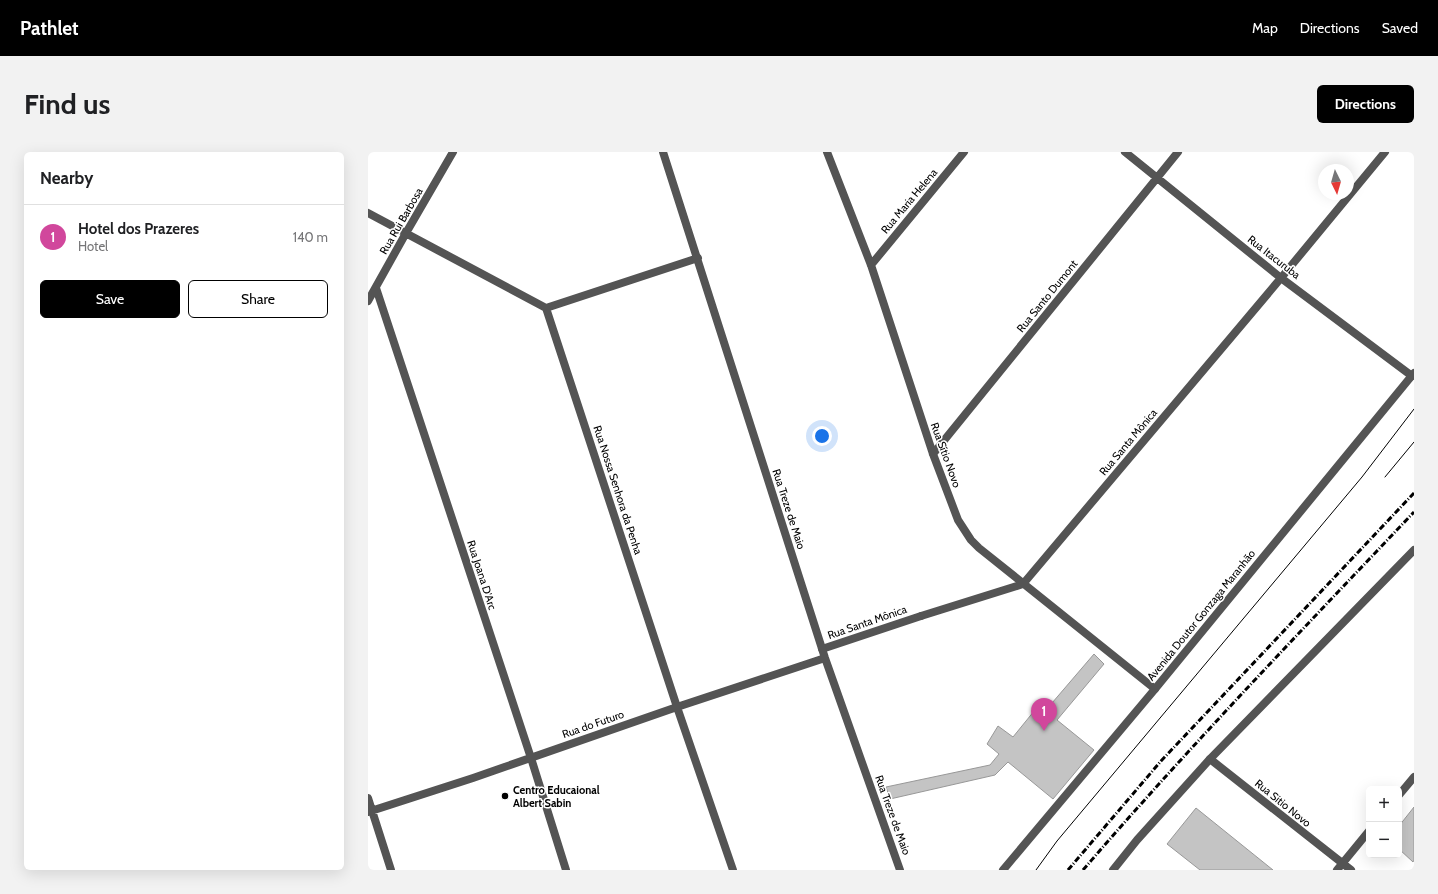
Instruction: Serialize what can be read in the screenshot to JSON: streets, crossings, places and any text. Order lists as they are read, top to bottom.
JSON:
{
  "streets": {
    "street": [
      "Rua Maria Helena",
      "Rua Rui Barbosa",
      "Rua Itacuruba",
      "Rua Santo Dumont",
      "Rua Santa Mônica",
      "Rua Sítio Novo",
      "Rua Nossa Senhora da Penha",
      "Rua Treze de Maio",
      "Rua Joana D'Arc",
      "Avenida Doutor Gonzaga Maranhão",
      "Rua do Futuro",
      "Rua Sitio Novo"
    ]
  },
  "crossings": [
    ["Rua Maria Helena", "Rua Sítio Novo"],
    ["Rua Rui Barbosa", "Rua Joana D'Arc"],
    ["Rua Itacuruba", "Rua Santo Dumont"],
    ["Rua Itacuruba", "Rua Santa Mônica"],
    ["Rua Itacuruba", "Avenida Doutor Gonzaga Maranhão"],
    ["Rua Santo Dumont", "Rua Sítio Novo"],
    ["Rua Santa Mônica", "Rua Sítio Novo"],
    ["Rua Santa Mônica", "Rua Treze de Maio"],
    ["Rua Sítio Novo", "Avenida Doutor Gonzaga Maranhão"],
    ["Rua Nossa Senhora da Penha", "Rua do Futuro"],
    ["Rua Treze de Maio", "Rua do Futuro"],
    ["Rua Joana D'Arc", "Rua do Futuro"]
  ],
  "places": ["Centro Educaional Albert Sabin"],
  "north": "bottom",
  "page": {
    "header": "Pathlet",
    "nav": ["Map", "Directions", "Saved"],
    "buttons": [
      "Directions",
      ["Save", "Share"]
    ],
    "title": "Find us",
    "heading": "Nearby",
    "list": [
      {
        "mark": "1",
        "name": "Hotel dos Prazeres",
        "note": "Hotel",
        "value": "140 m"
      }
    ],
    "pins": "1",
    "map_buttons": ["+", "−"]
  }
}
